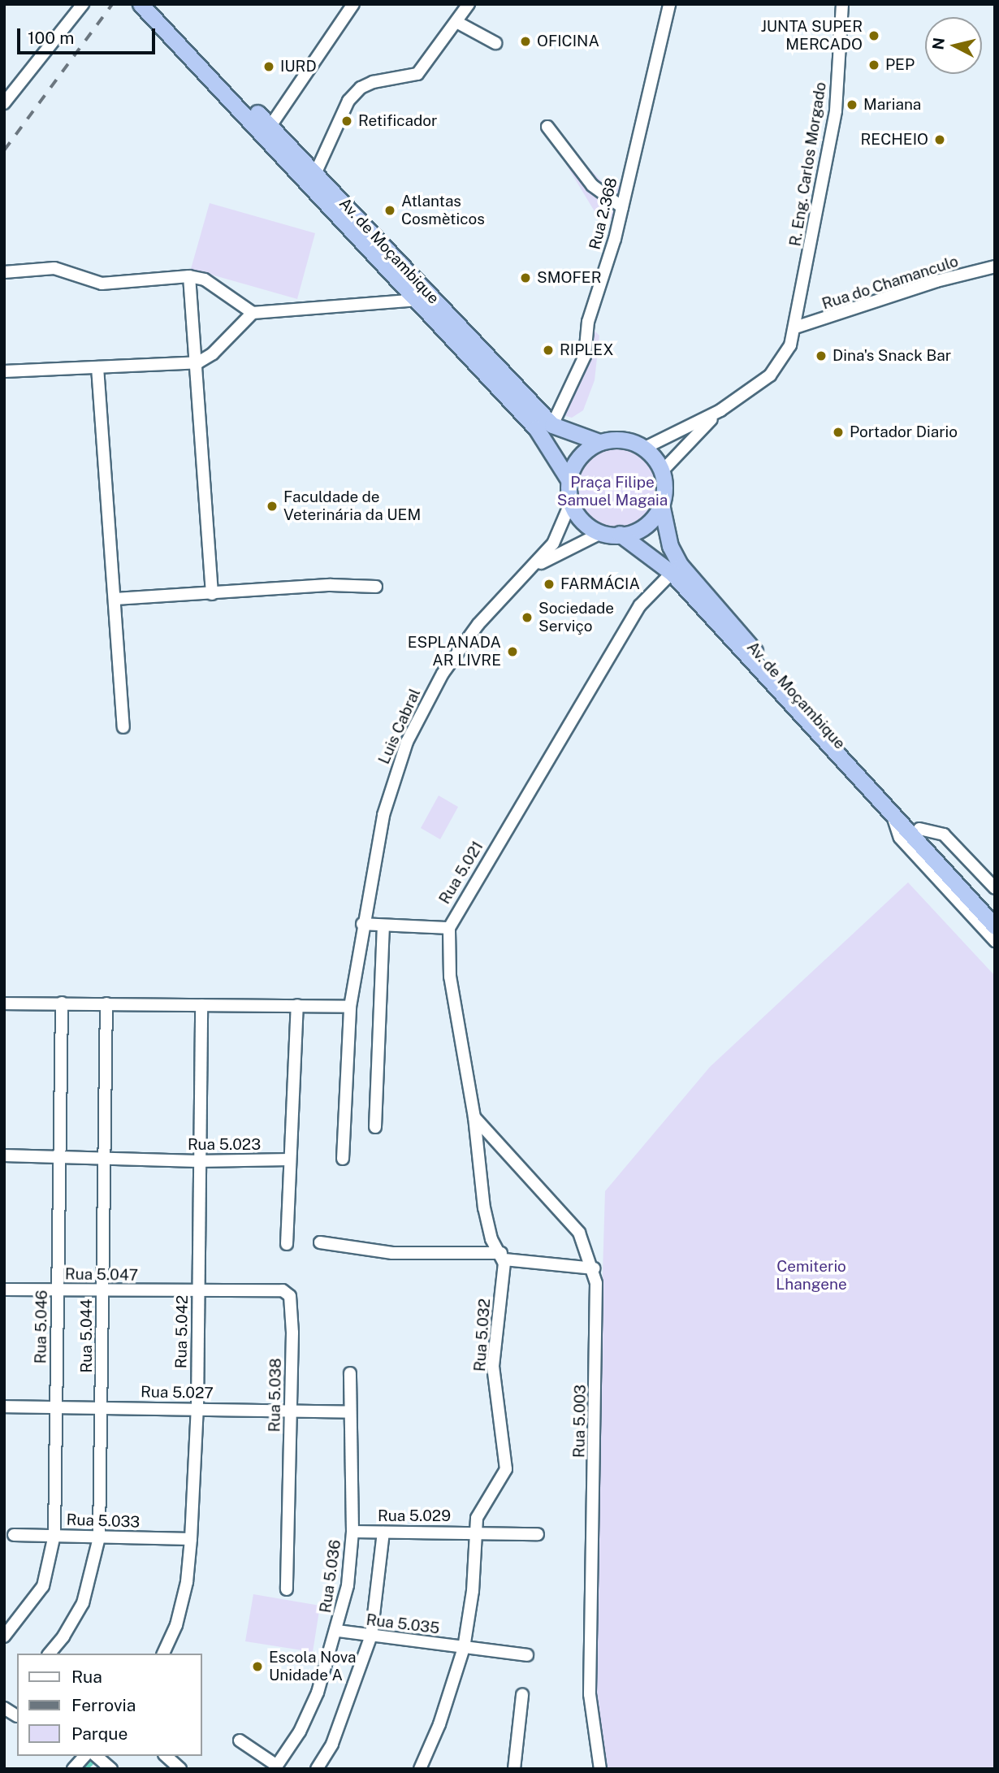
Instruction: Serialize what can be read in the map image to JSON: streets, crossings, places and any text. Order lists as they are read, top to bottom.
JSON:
{
  "streets": {
    "highway": ["Av. de Moçambique"],
    "street": [
      "R. Eng. Carlos Morgado",
      "Rua 2.368",
      "Rua do Chamanculo",
      "Luis Cabral",
      "Rua 5.021",
      "Rua 5.023",
      "Rua 5.047",
      "Rua 5.046",
      "Rua 5.042",
      "Rua 5.032",
      "Rua 5.044",
      "Rua 5.027",
      "Rua 5.038",
      "Rua 5.003",
      "Rua 5.029",
      "Rua 5.033",
      "Rua 5.036",
      "Rua 5.035"
    ]
  },
  "crossings": [
    ["R. Eng. Carlos Morgado", "Rua do Chamanculo"],
    ["Rua 2.368", "Av. de Moçambique"],
    ["Av. de Moçambique", "Luis Cabral"],
    ["Av. de Moçambique", "Rua 5.021"],
    ["Luis Cabral", "Rua 5.021"],
    ["Rua 5.023", "Rua 5.046"],
    ["Rua 5.023", "Rua 5.042"],
    ["Rua 5.023", "Rua 5.044"],
    ["Rua 5.047", "Rua 5.046"],
    ["Rua 5.047", "Rua 5.042"],
    ["Rua 5.047", "Rua 5.044"],
    ["Rua 5.047", "Rua 5.038"],
    ["Rua 5.046", "Rua 5.027"],
    ["Rua 5.046", "Rua 5.033"],
    ["Rua 5.042", "Rua 5.027"],
    ["Rua 5.042", "Rua 5.038"],
    ["Rua 5.042", "Rua 5.033"],
    ["Rua 5.032", "Rua 5.029"],
    ["Rua 5.032", "Rua 5.035"],
    ["Rua 5.044", "Rua 5.027"],
    ["Rua 5.044", "Rua 5.033"],
    ["Rua 5.027", "Rua 5.038"],
    ["Rua 5.027", "Rua 5.036"],
    ["Rua 5.029", "Rua 5.036"],
    ["Rua 5.036", "Rua 5.035"]
  ],
  "parks": ["Praça Filipe Samuel Magaia", "Cemiterio Lhangene"],
  "places": [
    "JUNTA SUPER MERCADO",
    "OFICINA",
    "PEP",
    "IURD",
    "Mariana",
    "Retificador",
    "RECHEIO",
    "Atlantas Cosmèticos",
    "SMOFER",
    "RIPLEX",
    "Dina's Snack Bar",
    "Portador Diario",
    "Faculdade de Veterinária da UEM",
    "FARMÁCIA",
    "Sociedade Serviço",
    "ESPLANADA AR LIVRE",
    "Escola Nova Unidade A"
  ],
  "legend": ["Rua", "Ferrovia", "Parque"],
  "scale_bar": "100 m",
  "north": "left"
}
